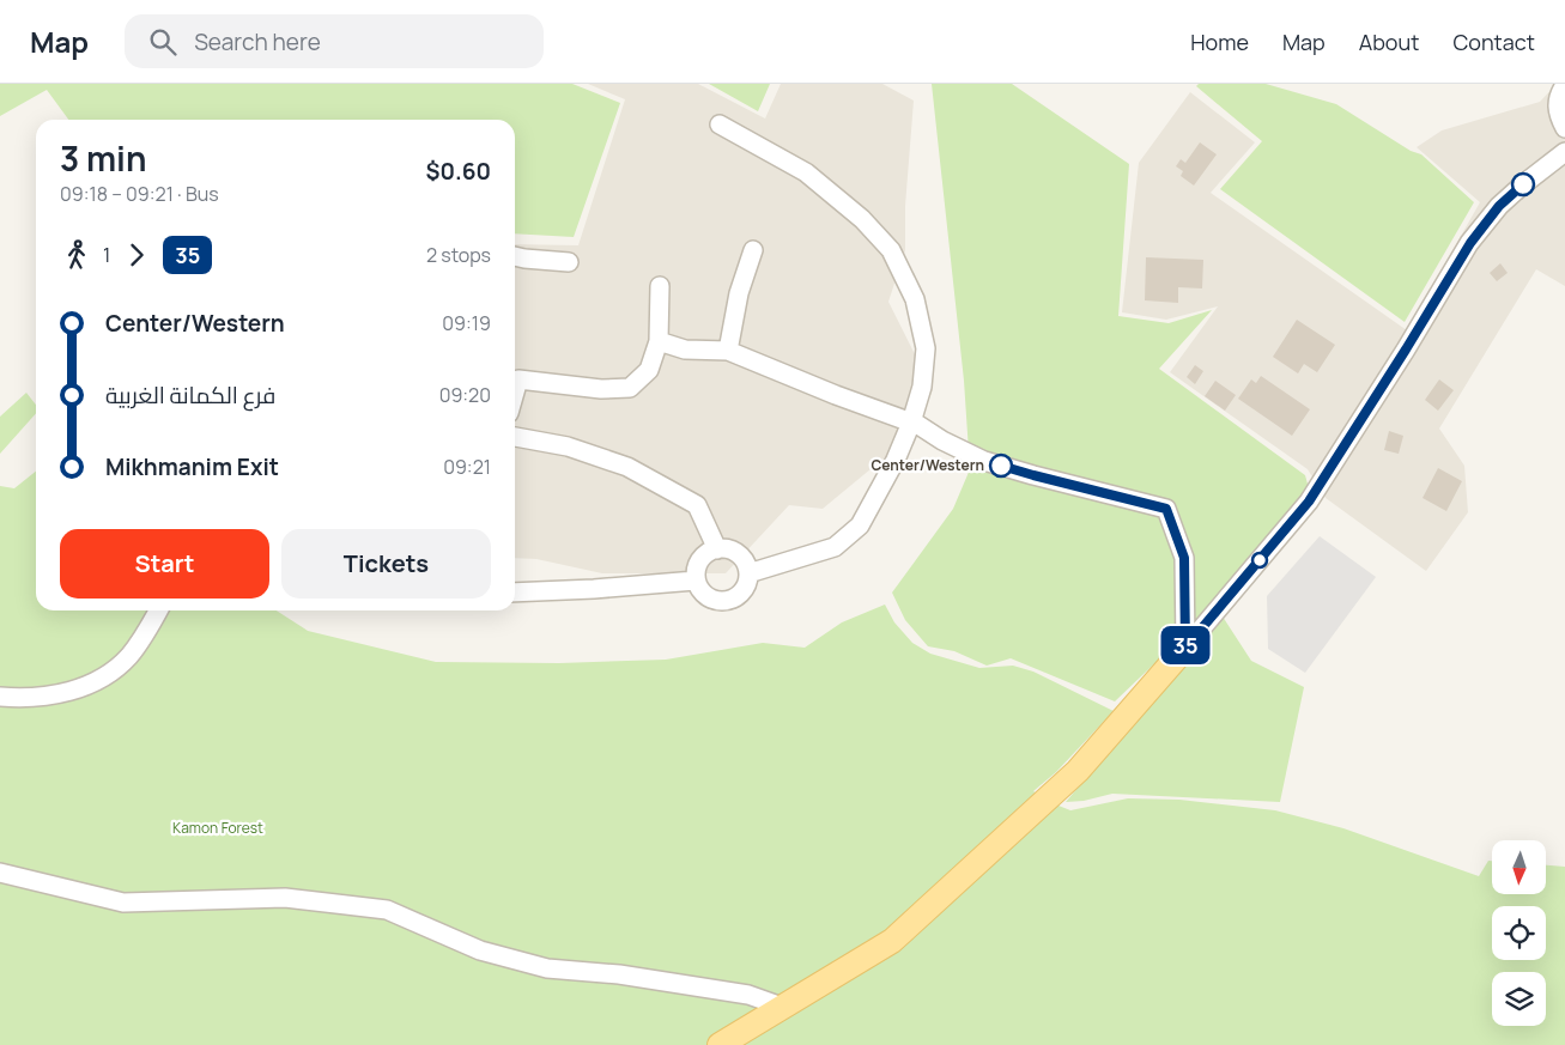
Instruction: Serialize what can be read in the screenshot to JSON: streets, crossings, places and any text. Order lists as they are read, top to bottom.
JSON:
{
  "parks": ["Kamon Forest"],
  "places": ["Center/Western"],
  "lines": ["bus line 35"],
  "north": "bottom",
  "page": {
    "header": "Map",
    "search": "Search here",
    "nav": [
      "Home",
      "Map",
      "About",
      "Contact"
    ],
    "on_map": "35",
    "heading": ["3 min", "09:18 – 09:21 · Bus", "$0.60"],
    "legs": ["1", "35", "2 stops"],
    "list": [
      {
        "name": "Center/Western",
        "value": "09:19"
      },
      {
        "name": "فرع الكمانة الغربية",
        "value": "09:20"
      },
      {
        "name": "Mikhmanim Exit",
        "value": "09:21"
      }
    ],
    "buttons": ["Start", "Tickets"]
  }
}
